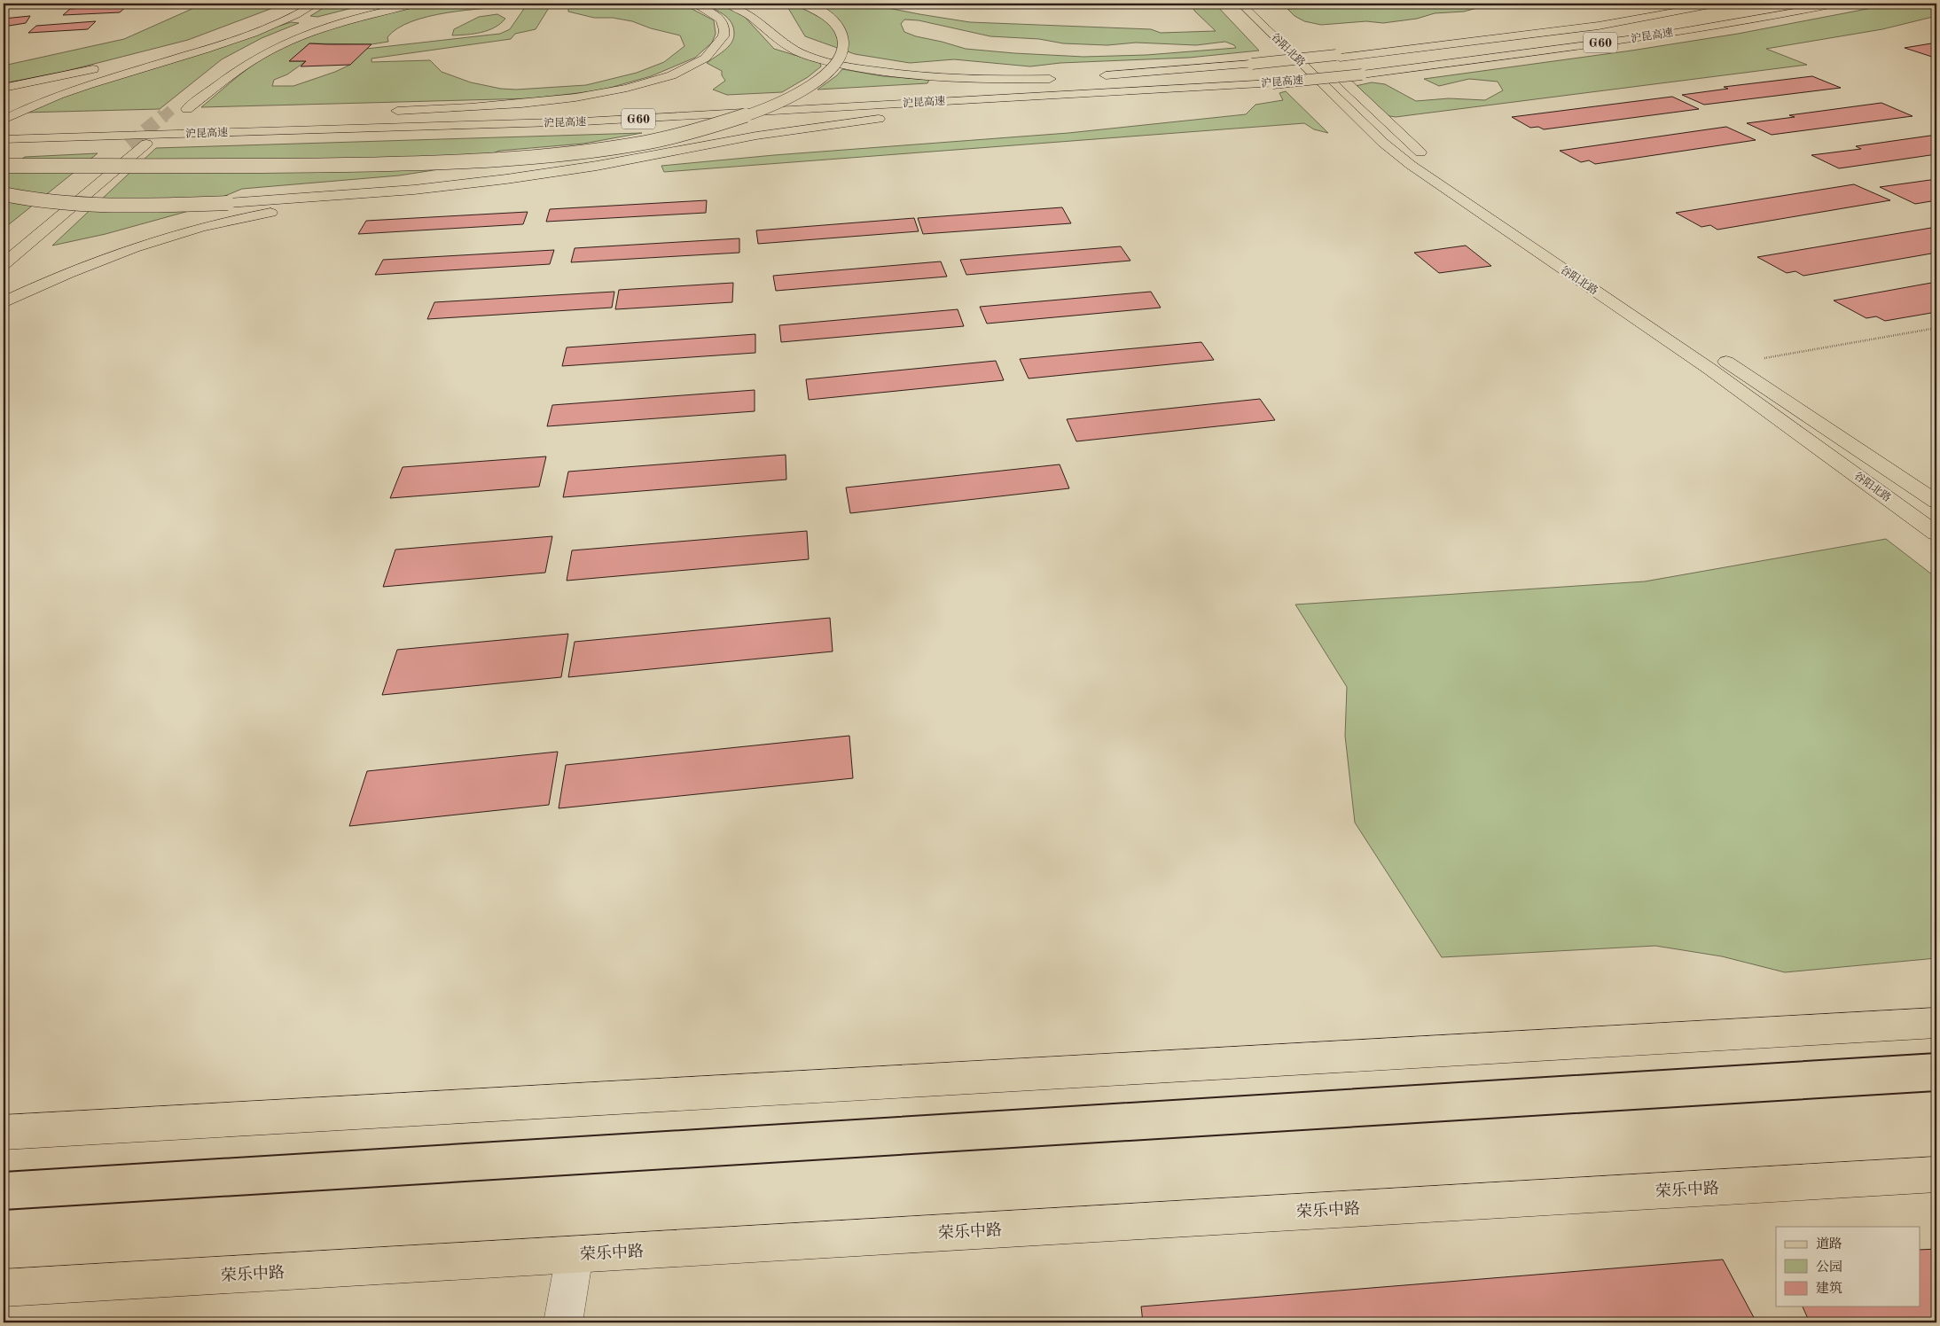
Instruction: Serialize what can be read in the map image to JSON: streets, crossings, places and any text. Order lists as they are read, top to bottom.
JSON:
{
  "streets": {
    "main road": [
      "沪昆高速",
      "G60",
      "谷阳北路",
      "荣乐中路"
    ]
  },
  "legend": ["道路", "公园", "建筑"]
}
